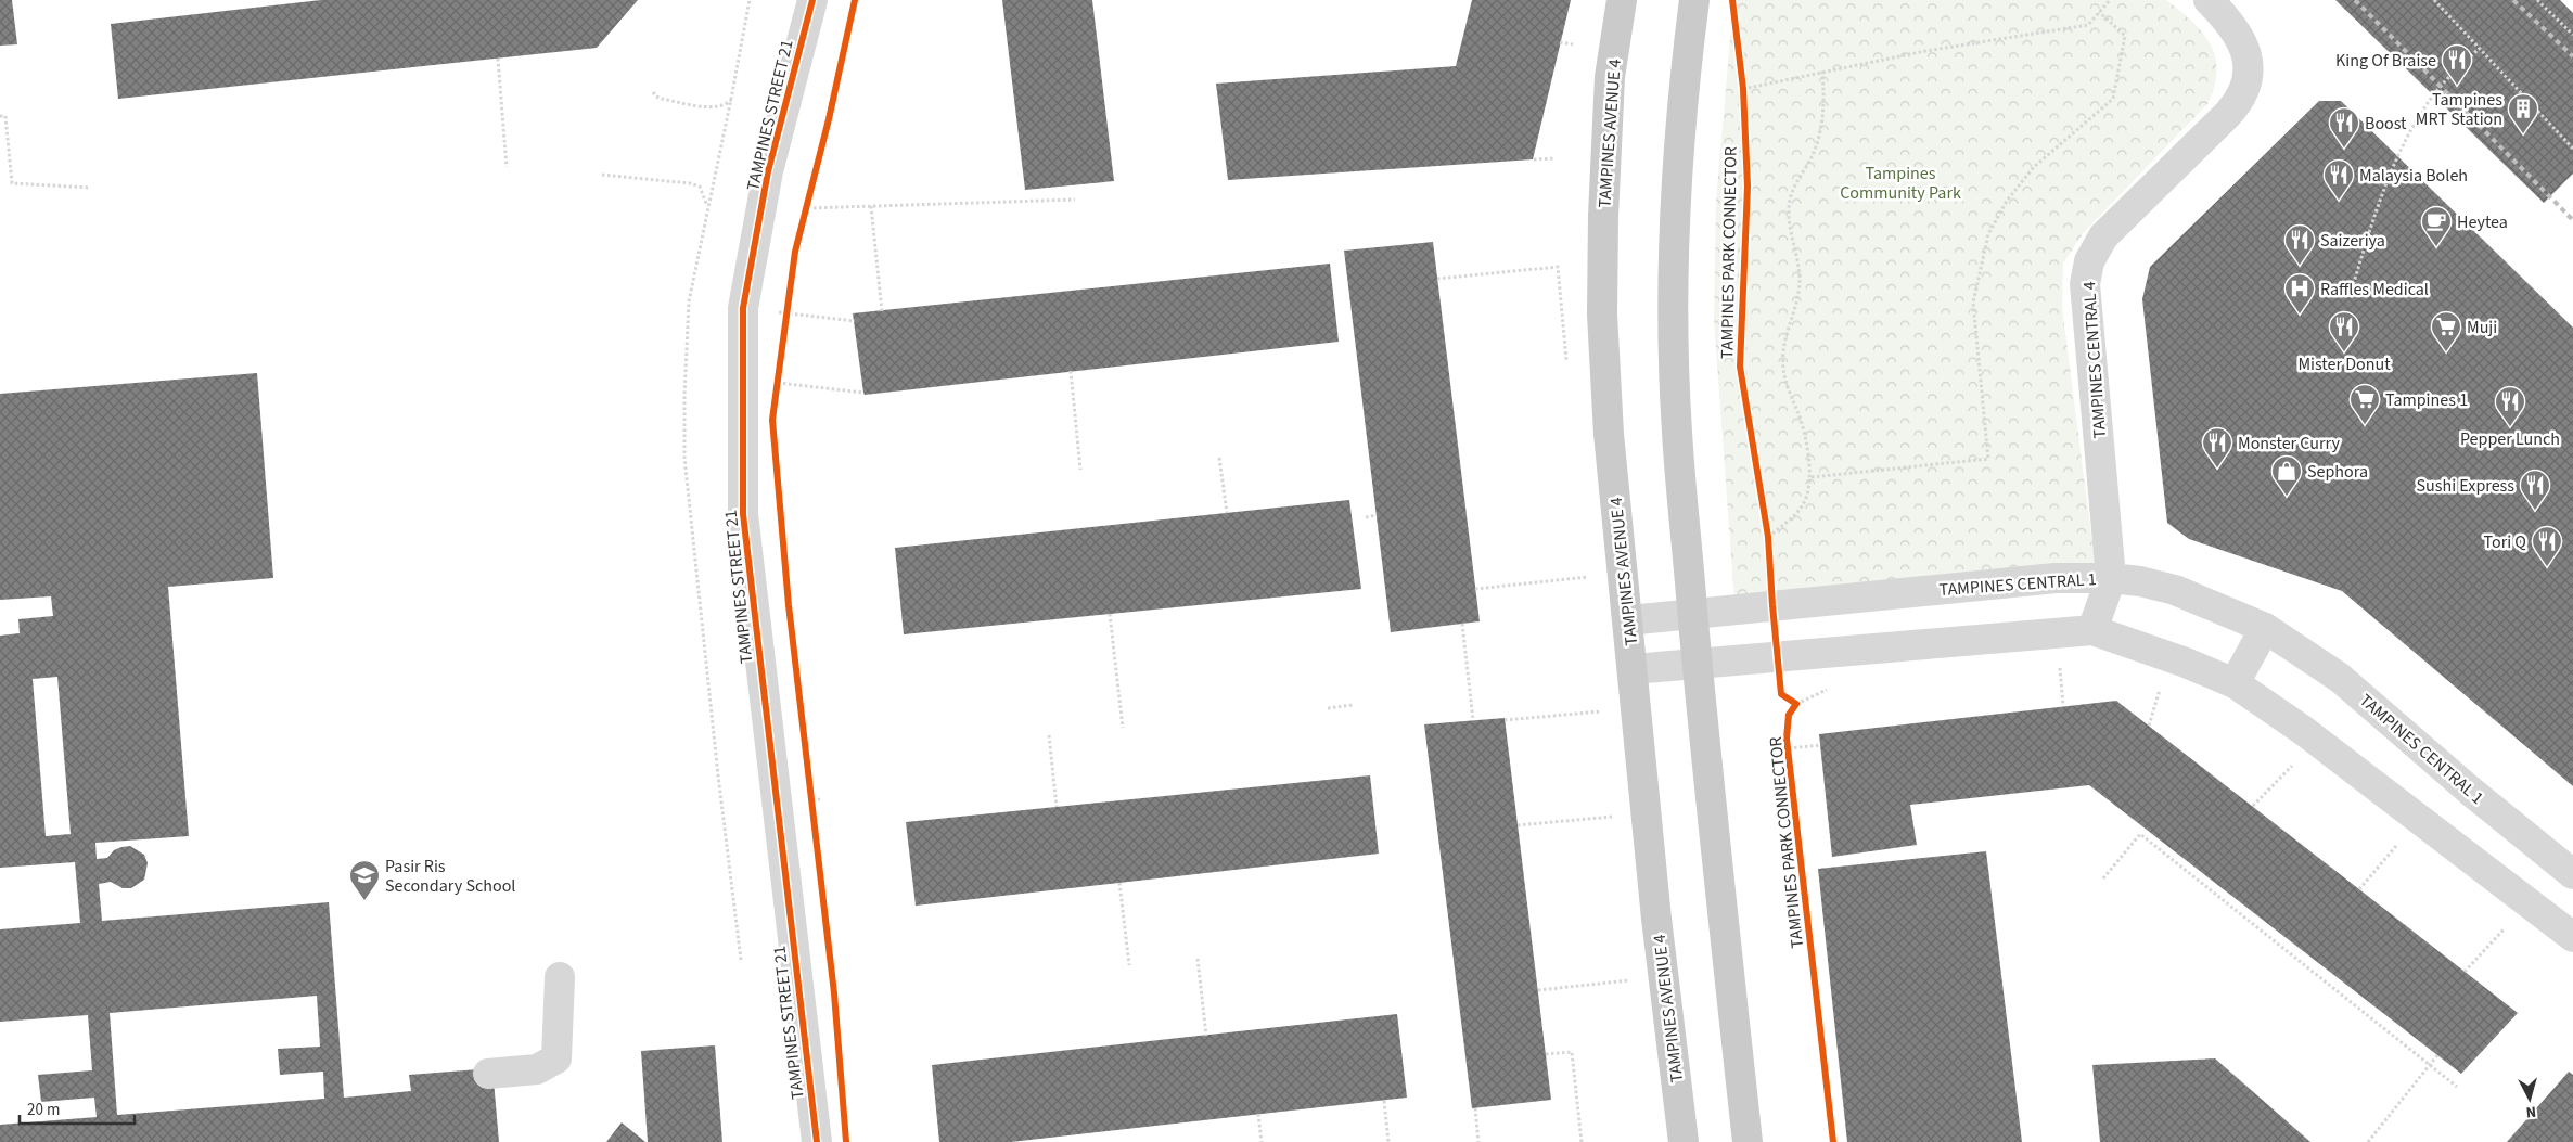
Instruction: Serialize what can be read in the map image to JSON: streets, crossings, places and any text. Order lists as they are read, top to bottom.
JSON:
{
  "streets": {
    "main road": ["TAMPINES AVENUE 4"],
    "street": ["TAMPINES STREET 21", "TAMPINES CENTRAL 4", "TAMPINES CENTRAL 1"],
    "cycle path": ["TAMPINES PARK CONNECTOR"]
  },
  "crossings": [
    ["TAMPINES AVENUE 4", "TAMPINES CENTRAL 1"],
    ["TAMPINES CENTRAL 4", "TAMPINES CENTRAL 1"]
  ],
  "parks": ["Tampines Community Park"],
  "places": {
    "restaurant": [
      "King Of Braise",
      "Boost",
      "Malaysia Boleh",
      "Saizeriya",
      "Mister Donut",
      "Pepper Lunch",
      "Monster Curry",
      "Sushi Express",
      "Tori Q"
    ],
    "building": ["Tampines MRT Station"],
    "cafe": ["Heytea"],
    "hospital": ["Raffles Medical"],
    "supermarket": ["Muji", "Tampines 1"],
    "shop": ["Sephora"],
    "school or university": ["Pasir Ris Secondary School"]
  },
  "scale_bar": "20 m",
  "north": "bottom"
}
